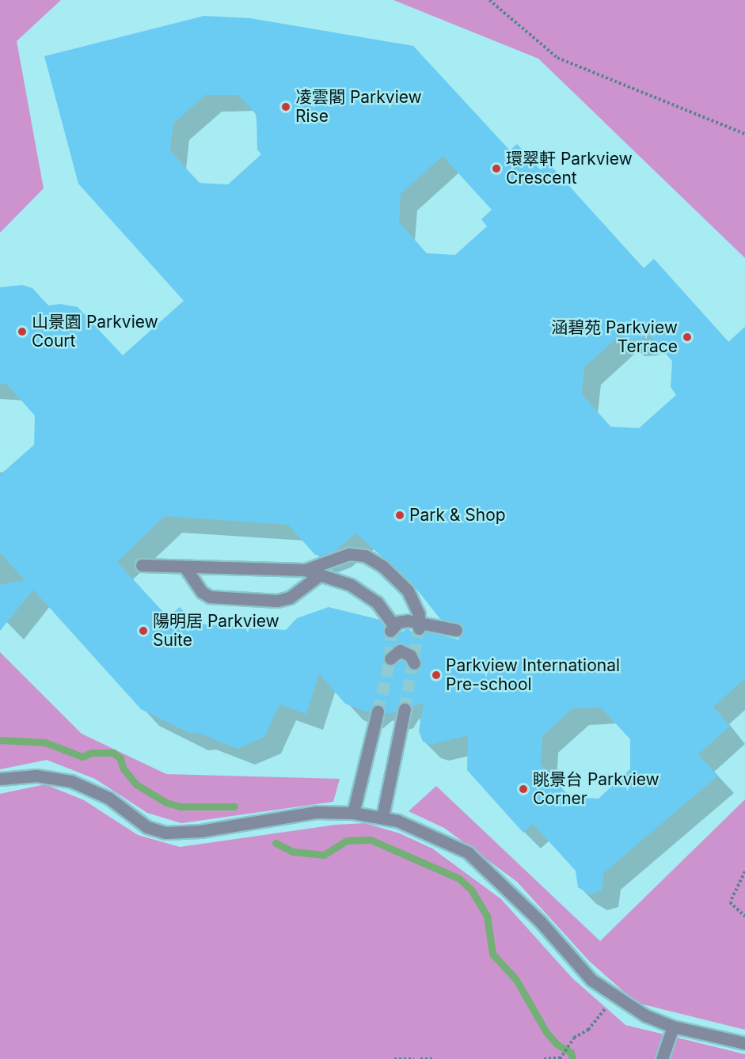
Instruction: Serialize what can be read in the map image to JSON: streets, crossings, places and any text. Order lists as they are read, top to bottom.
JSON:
{
  "places": [
    "凌雲閣 Parkview Rise",
    "環翠軒 Parkview Crescent",
    "山景園 Parkview Court",
    "涵碧苑 Parkview Terrace",
    "Park & Shop",
    "陽明居 Parkview Suite",
    "Parkview International Pre-school",
    "眺景台 Parkview Corner"
  ]
}
